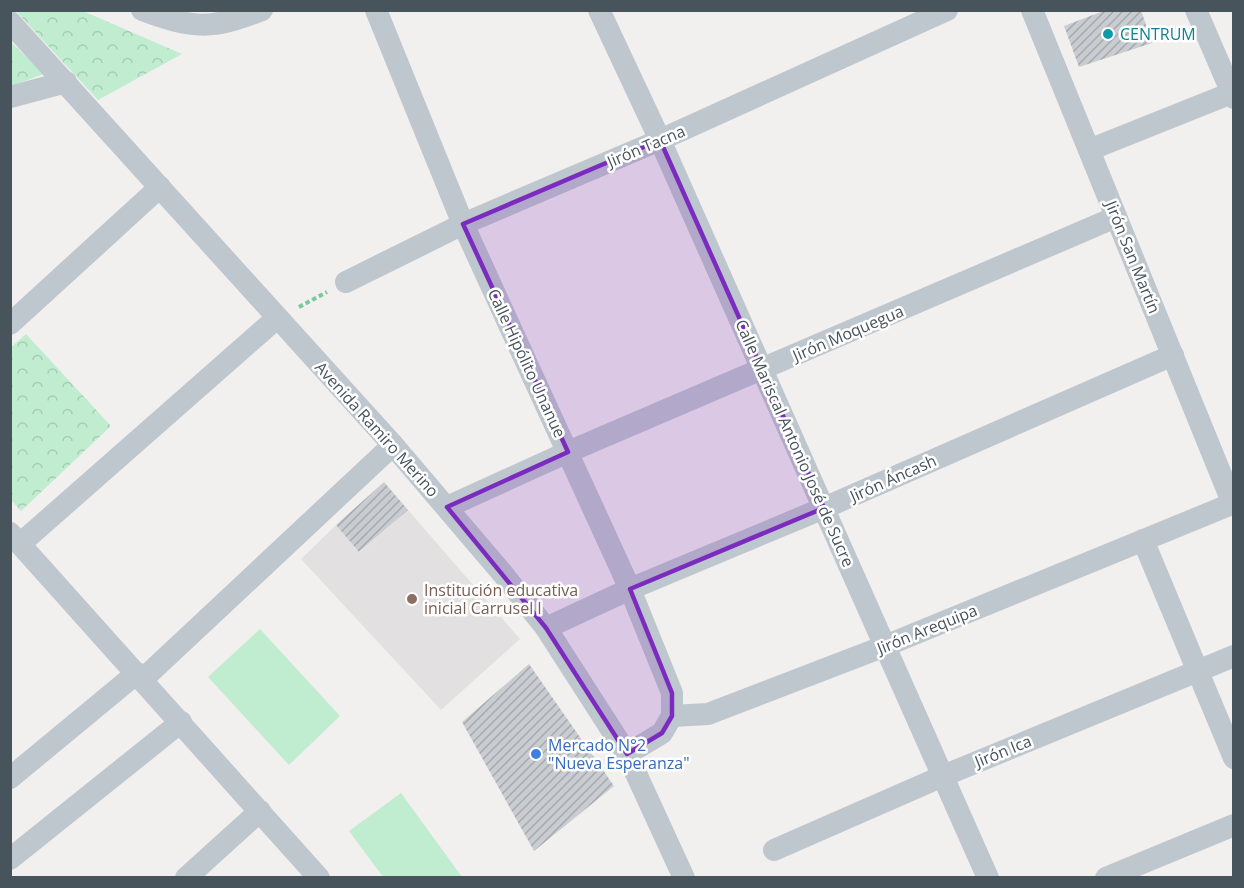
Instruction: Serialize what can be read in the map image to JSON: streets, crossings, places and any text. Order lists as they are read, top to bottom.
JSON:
{
  "streets": {
    "street": [
      "Jirón Tacna",
      "Jirón San Martín",
      "Jirón Moquegua",
      "Calle Hipólito Unanue",
      "Avenida Ramiro Merino",
      "Calle Mariscal Antonio José de Sucre",
      "Jirón Áncash",
      "Jirón Arequipa",
      "Jirón Ica"
    ]
  },
  "crossings": [
    ["Jirón Tacna", "Calle Hipólito Unanue"],
    ["Jirón Tacna", "Calle Mariscal Antonio José de Sucre"],
    ["Jirón San Martín", "Jirón Moquegua"],
    ["Jirón San Martín", "Jirón Áncash"],
    ["Jirón San Martín", "Jirón Arequipa"],
    ["Jirón Moquegua", "Calle Hipólito Unanue"],
    ["Jirón Moquegua", "Avenida Ramiro Merino"],
    ["Jirón Moquegua", "Calle Mariscal Antonio José de Sucre"],
    ["Calle Hipólito Unanue", "Jirón Áncash"],
    ["Calle Hipólito Unanue", "Jirón Arequipa"],
    ["Avenida Ramiro Merino", "Jirón Áncash"],
    ["Calle Mariscal Antonio José de Sucre", "Jirón Áncash"],
    ["Calle Mariscal Antonio José de Sucre", "Jirón Arequipa"],
    ["Calle Mariscal Antonio José de Sucre", "Jirón Ica"]
  ],
  "places": ["CENTRUM", "Institución educativa inicial Carrusel I", "Mercado N°2 \"Nueva Esperanza\""]
}
